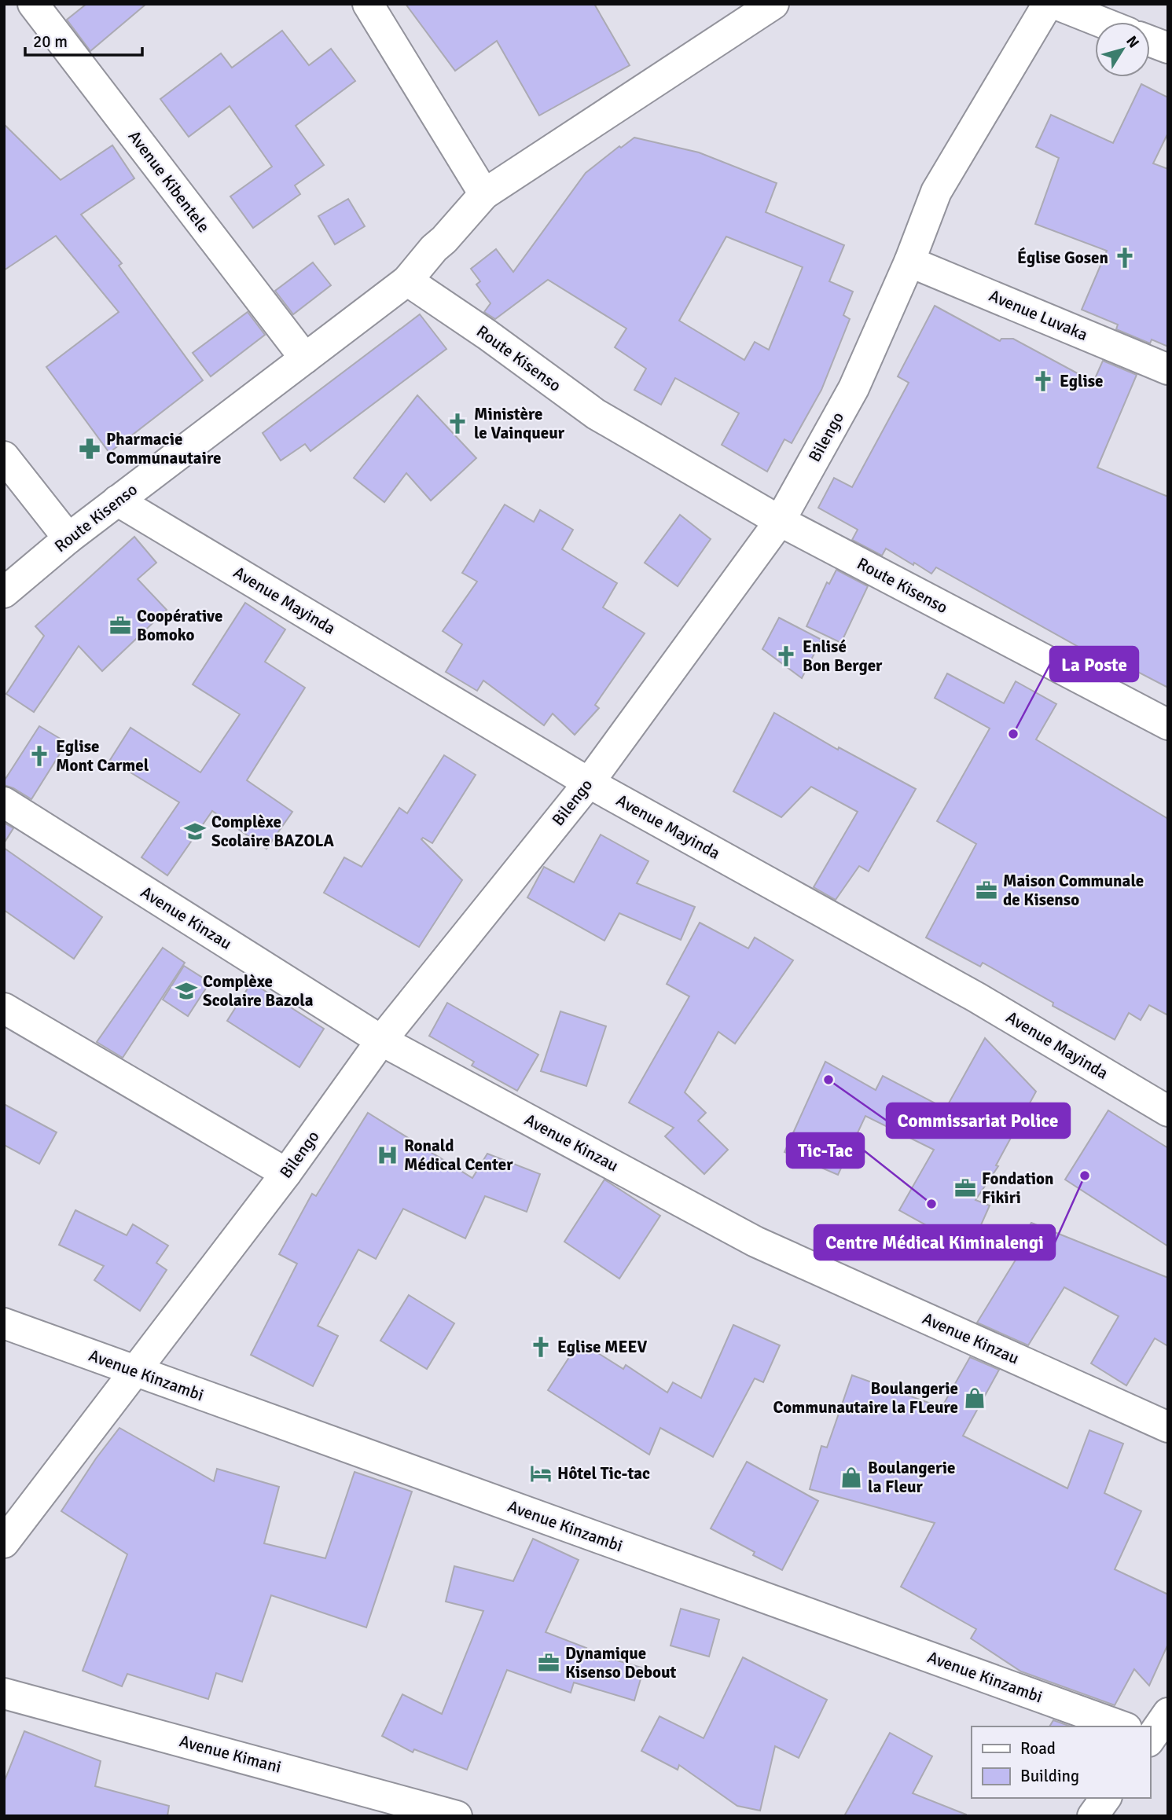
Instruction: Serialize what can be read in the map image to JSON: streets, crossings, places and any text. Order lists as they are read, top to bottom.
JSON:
{
  "streets": {
    "street": [
      "Avenue Kibentele",
      "Avenue Luvaka",
      "Route Kisenso",
      "Bilengo",
      "Avenue Mayinda",
      "Avenue Kinzau",
      "Avenue Kinzambi",
      "Avenue Kimani"
    ]
  },
  "crossings": [
    ["Avenue Kibentele", "Route Kisenso"],
    ["Avenue Luvaka", "Bilengo"],
    ["Route Kisenso", "Bilengo"],
    ["Route Kisenso", "Avenue Mayinda"],
    ["Bilengo", "Avenue Mayinda"],
    ["Bilengo", "Avenue Kinzau"],
    ["Bilengo", "Avenue Kinzambi"]
  ],
  "places": {
    "church": [
      "Église Gosen",
      "Eglise",
      "Ministère le Vainqueur",
      "Enlisé Bon Berger",
      "Eglise Mont Carmel",
      "Eglise MEEV"
    ],
    "pharmacy": ["Pharmacie Communautaire"],
    "office": [
      "Coopérative Bomoko",
      "Maison Communale de Kisenso",
      "Fondation Fikiri",
      "Dynamique Kisenso Debout"
    ],
    "other": [
      "La Poste",
      "Commissariat Police",
      "Centre Médical Kiminalengi",
      "Tic-Tac"
    ],
    "school or university": ["Complèxe Scolaire BAZOLA", "Complèxe Scolaire Bazola"],
    "hospital": ["Ronald Médical Center"],
    "shop": ["Boulangerie Communautaire la FLeure", "Boulangerie la Fleur"],
    "hotel": ["Hôtel Tic-tac"]
  },
  "legend": ["Road", "Building"],
  "scale_bar": "20 m",
  "north": "top right"
}
